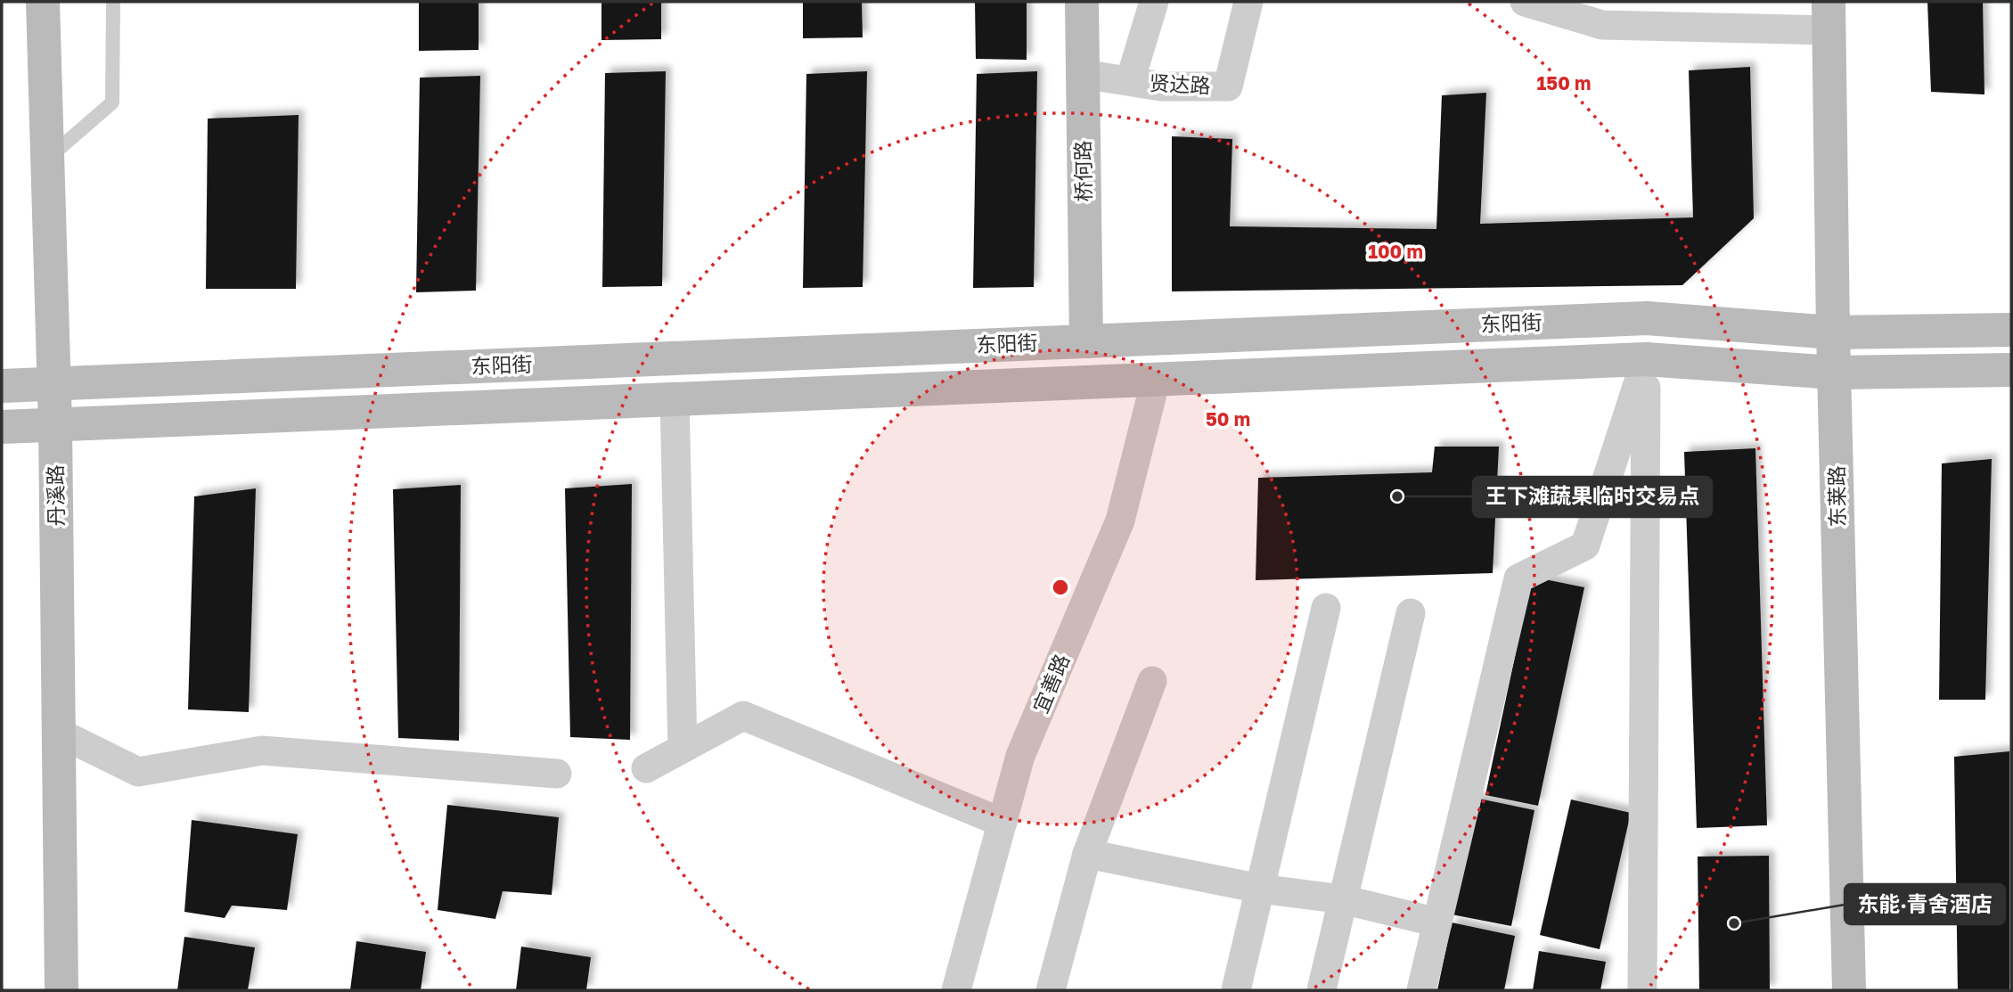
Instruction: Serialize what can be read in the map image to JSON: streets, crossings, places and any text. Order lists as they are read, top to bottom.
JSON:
{
  "streets": {
    "main road": [
      "桥何路",
      "东阳街",
      "丹溪路",
      "东莱路"
    ],
    "street": ["贤达路", "宜善路"]
  },
  "crossings": [
    ["贤达路", "桥何路"],
    ["桥何路", "东阳街"],
    ["东阳街", "丹溪路"],
    ["东阳街", "东莱路"],
    ["东阳街", "宜善路"]
  ],
  "places": ["王下滩蔬果临时交易点", "东能·青舍酒店"],
  "rings": ["150 m", "100 m", "50 m"]
}
